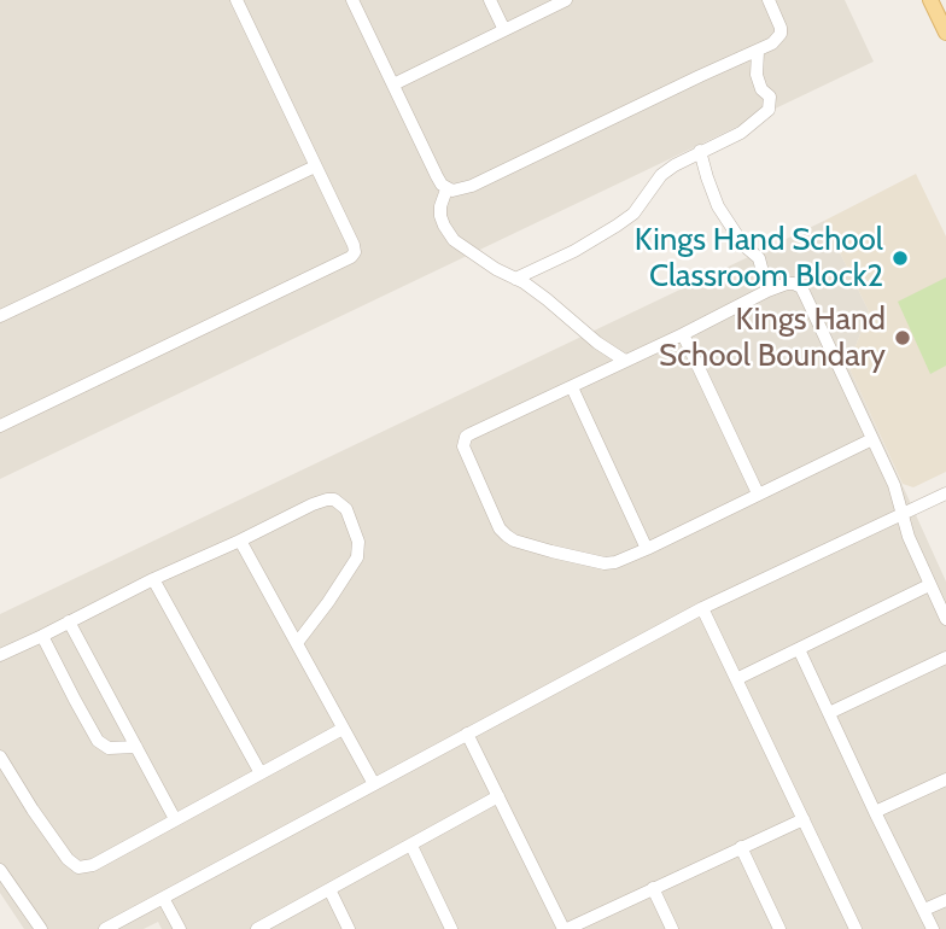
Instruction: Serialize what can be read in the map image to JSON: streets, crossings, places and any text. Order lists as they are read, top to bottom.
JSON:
{
  "places": ["Kings Hand School Classroom Block2", "Kings Hand School Boundary"]
}
